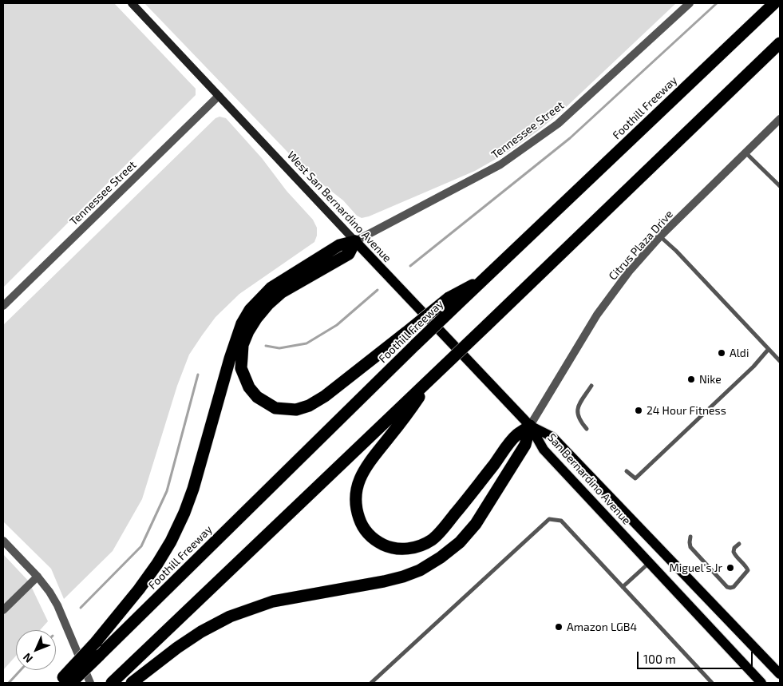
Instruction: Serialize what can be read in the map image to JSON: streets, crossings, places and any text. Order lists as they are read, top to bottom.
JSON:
{
  "streets": {
    "highway": ["Foothill Freeway"],
    "main road": ["West San Bernardino Avenue", "San Bernardino Avenue"],
    "street": ["Tennessee Street", "Citrus Plaza Drive"]
  },
  "crossings": [
    ["Tennessee Street", "West San Bernardino Avenue"],
    ["West San Bernardino Avenue", "Citrus Plaza Drive"],
    ["West San Bernardino Avenue", "San Bernardino Avenue"],
    ["Citrus Plaza Drive", "San Bernardino Avenue"]
  ],
  "places": [
    "Aldi",
    "Nike",
    "24 Hour Fitness",
    "Miguel's Jr",
    "Amazon LGB4"
  ],
  "scale_bar": "100 m",
  "north": "bottom left"
}
